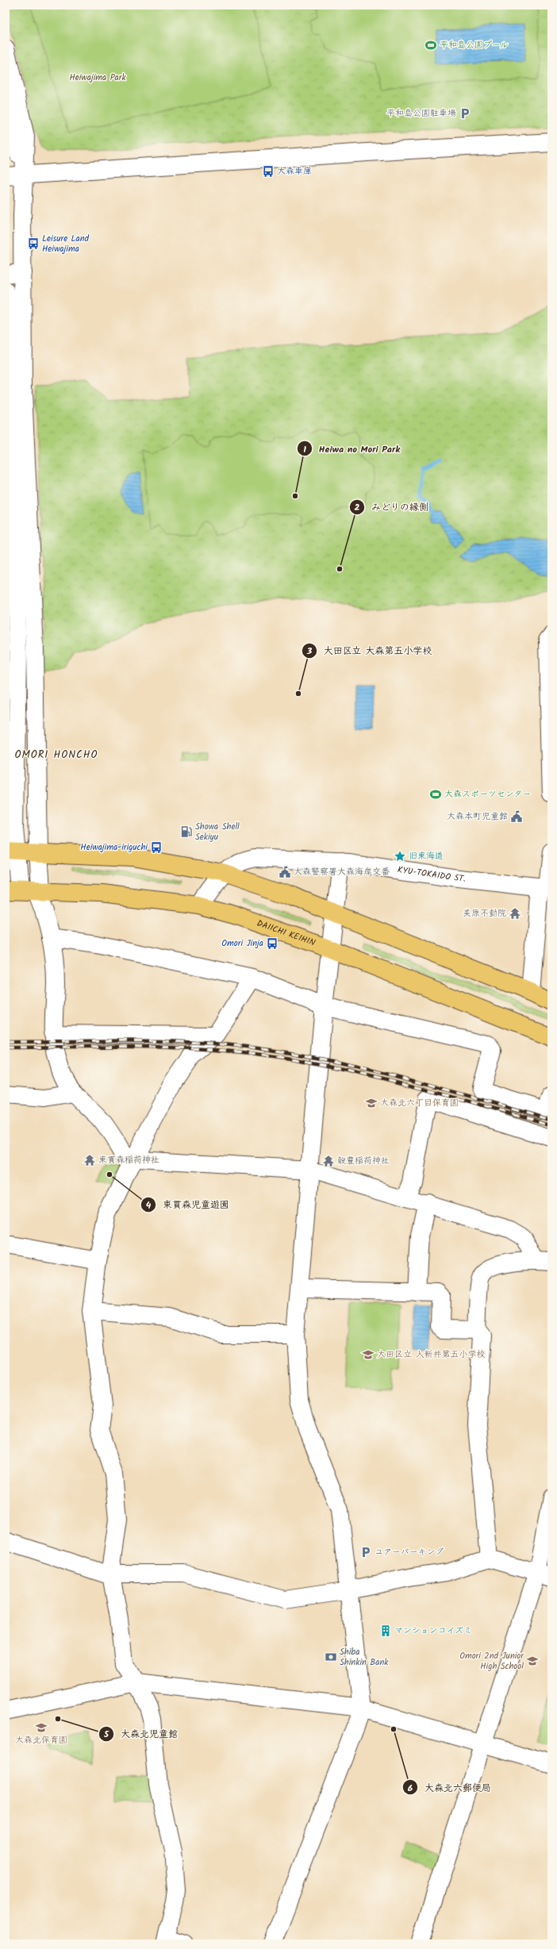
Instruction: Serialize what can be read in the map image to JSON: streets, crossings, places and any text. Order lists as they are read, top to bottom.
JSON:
{
  "streets": {
    "highway": ["DAIICHI KEIHIN"],
    "street": ["KYU-TOKAIDO ST."]
  },
  "crossings": [
    ["KYU-TOKAIDO ST.", "DAIICHI KEIHIN"]
  ],
  "districts": ["OMORI HONCHO"],
  "parks": ["Heiwajima Park"],
  "places": {
    "sports": ["平和島公園プール", "大森スポーツセンター"],
    "parking": ["平和島公園駐車場", "ユアーパーキング"],
    "bus stop": [
      "大森車庫",
      "Leisure Land Heiwajima",
      "Heiwajima-iriguchi",
      "Omori Jinja"
    ],
    "other": [
      "Heiwa no Mori Park",
      "みどりの縁側",
      "大田区立 大森第五小学校",
      "東貫森児童遊園",
      "大森北児童館",
      "大森北六郵便局"
    ],
    "public building": ["大森本町児童館", "大森警察署大森海岸交番"],
    "fuel station": ["Showa Shell Sekiyu"],
    "place": ["旧東海道"],
    "temple": ["美原不動院", "東貫森稲荷神社", "穀豊稲荷神社"],
    "school or university": [
      "大森北六丁目保育園",
      "大田区立 入新井第五小学校",
      "Omori 2nd Junior High School",
      "大森北保育園"
    ],
    "building": ["マンションコイズミ"],
    "bank": ["Shiba Shinkin Bank"]
  }
}
